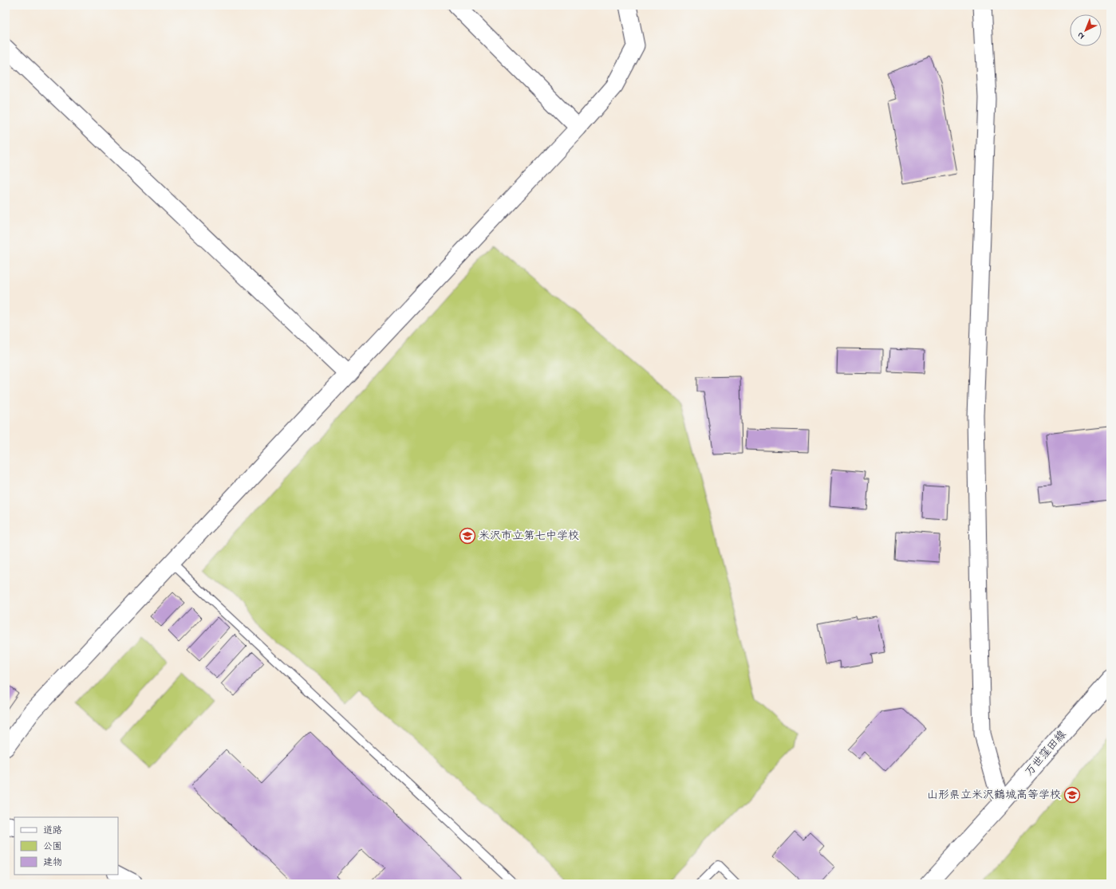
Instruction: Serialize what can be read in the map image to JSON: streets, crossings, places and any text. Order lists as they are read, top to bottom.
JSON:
{
  "streets": {
    "main road": ["万世窪田線"]
  },
  "places": {
    "school or university": ["米沢市立第七中学校", "山形県立米沢鶴城高等学校"]
  },
  "legend": ["道路", "公園", "建物"],
  "north": "bottom left"
}
